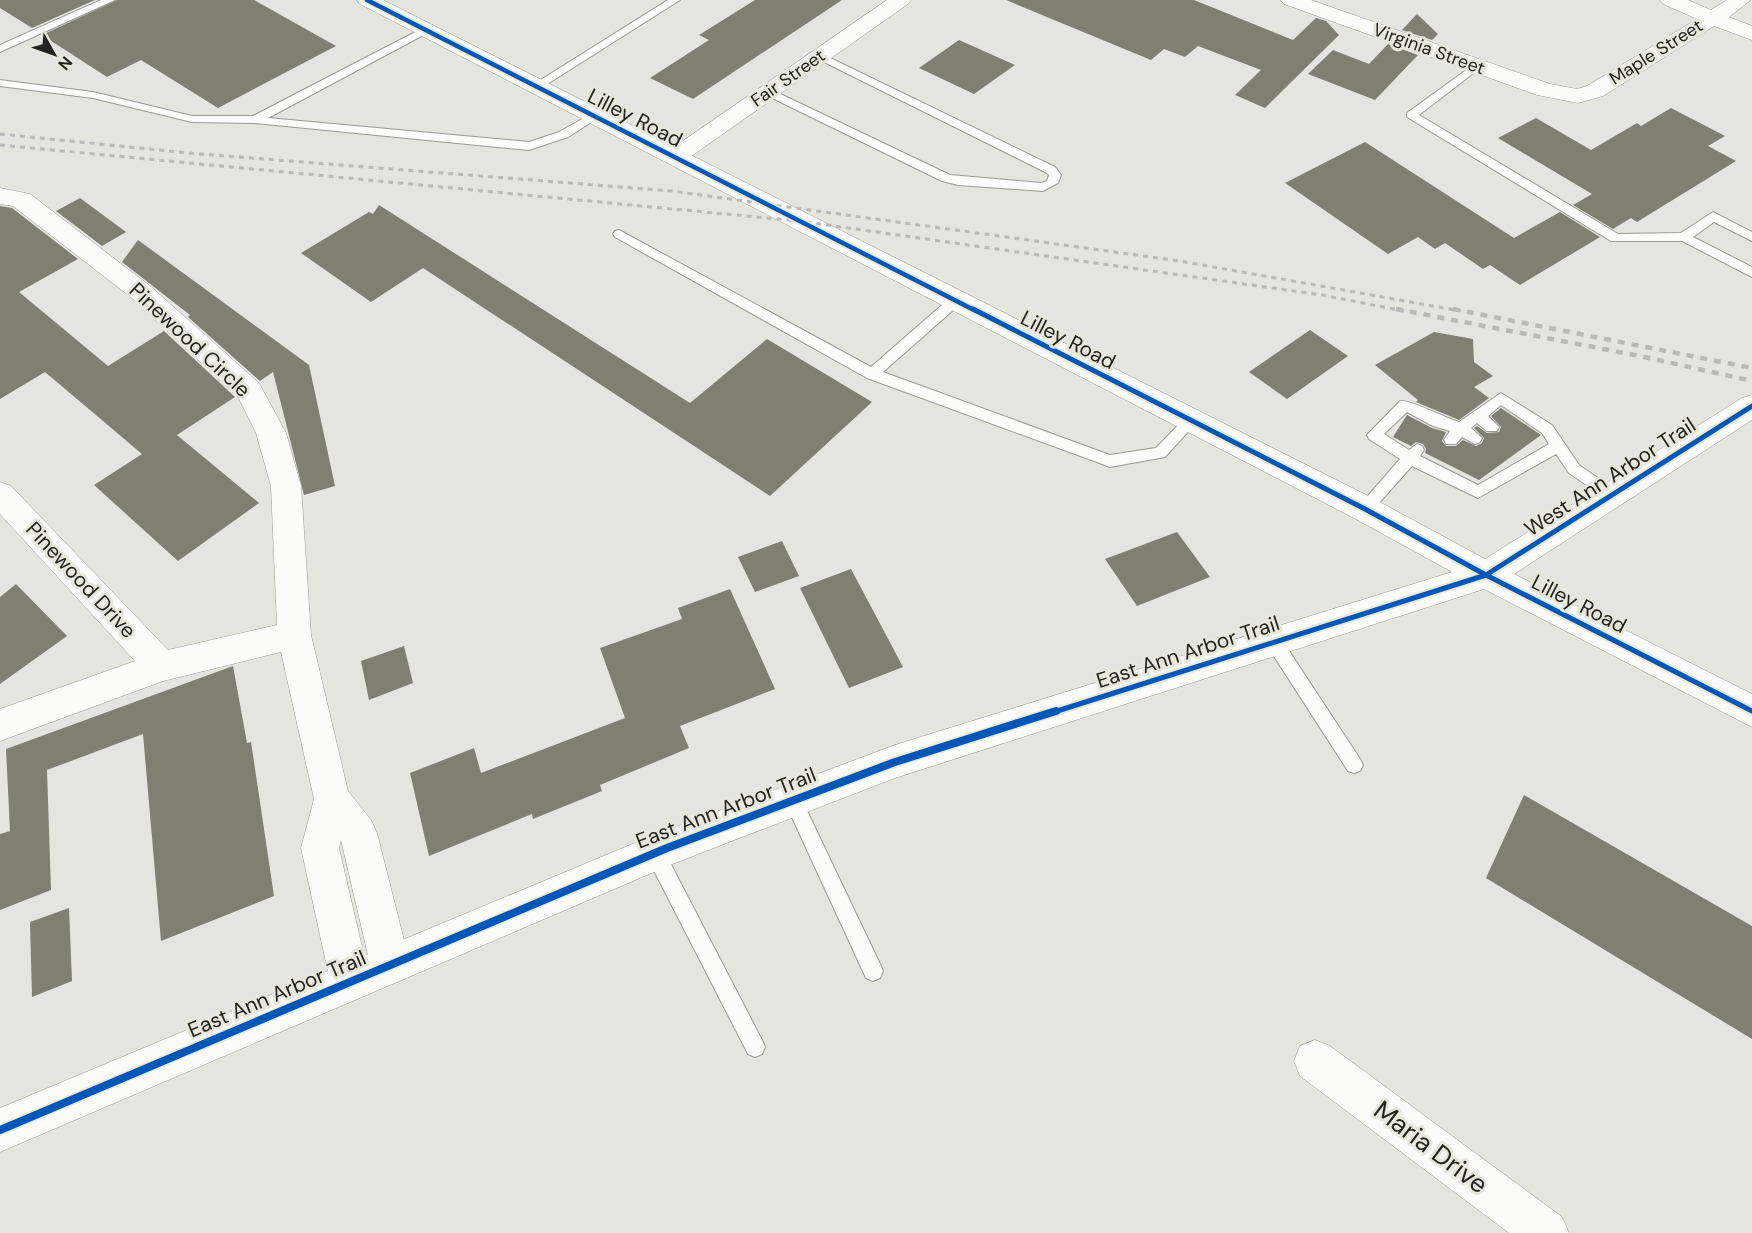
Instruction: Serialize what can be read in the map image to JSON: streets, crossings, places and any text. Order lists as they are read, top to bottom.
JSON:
{
  "streets": {
    "street": [
      "Virginia Street",
      "Maple Street",
      "Fair Street",
      "Lilley Road",
      "Pinewood Circle",
      "West Ann Arbor Trail",
      "Pinewood Drive",
      "East Ann Arbor Trail",
      "Maria Drive"
    ]
  },
  "crossings": [
    ["Virginia Street", "Maple Street"],
    ["Fair Street", "Lilley Road"],
    ["Lilley Road", "West Ann Arbor Trail"],
    ["Lilley Road", "East Ann Arbor Trail"],
    ["West Ann Arbor Trail", "East Ann Arbor Trail"]
  ],
  "north": "bottom right"
}
